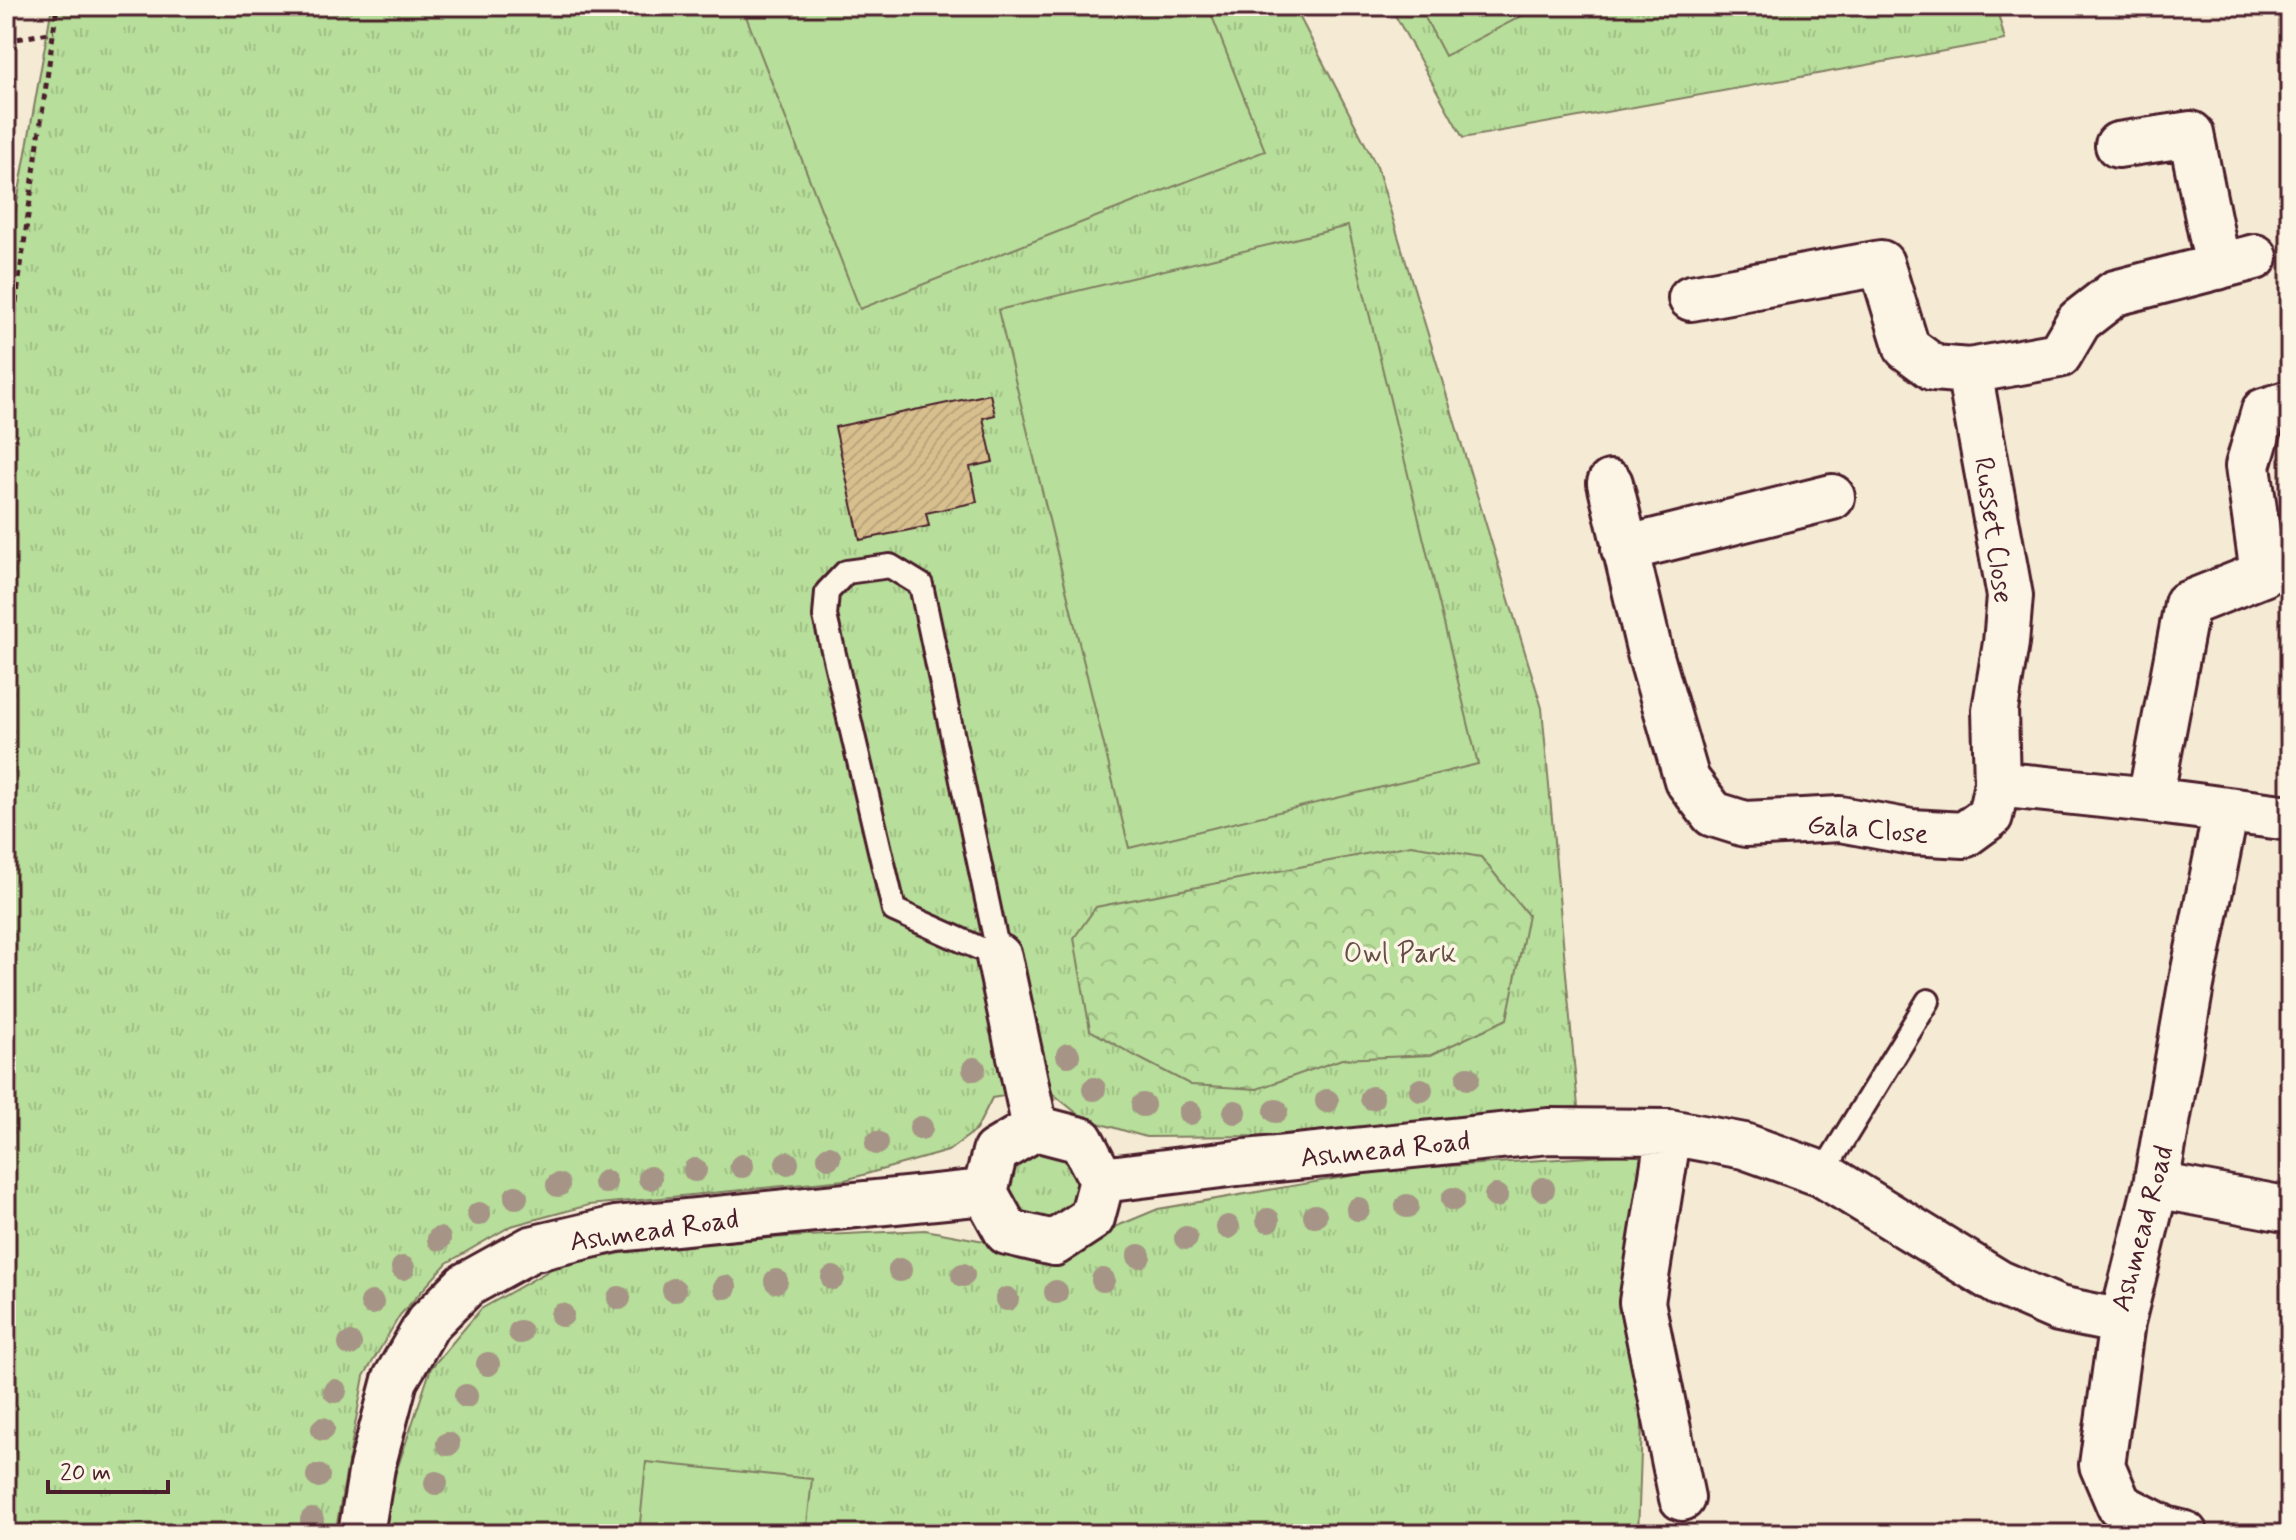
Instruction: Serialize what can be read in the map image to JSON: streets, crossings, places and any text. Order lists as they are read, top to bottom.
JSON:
{
  "streets": {
    "street": ["Russet Close", "Gala Close", "Ashmead Road"]
  },
  "crossings": [
    ["Russet Close", "Gala Close"]
  ],
  "parks": ["Owl Park"],
  "scale_bar": "20 m"
}
